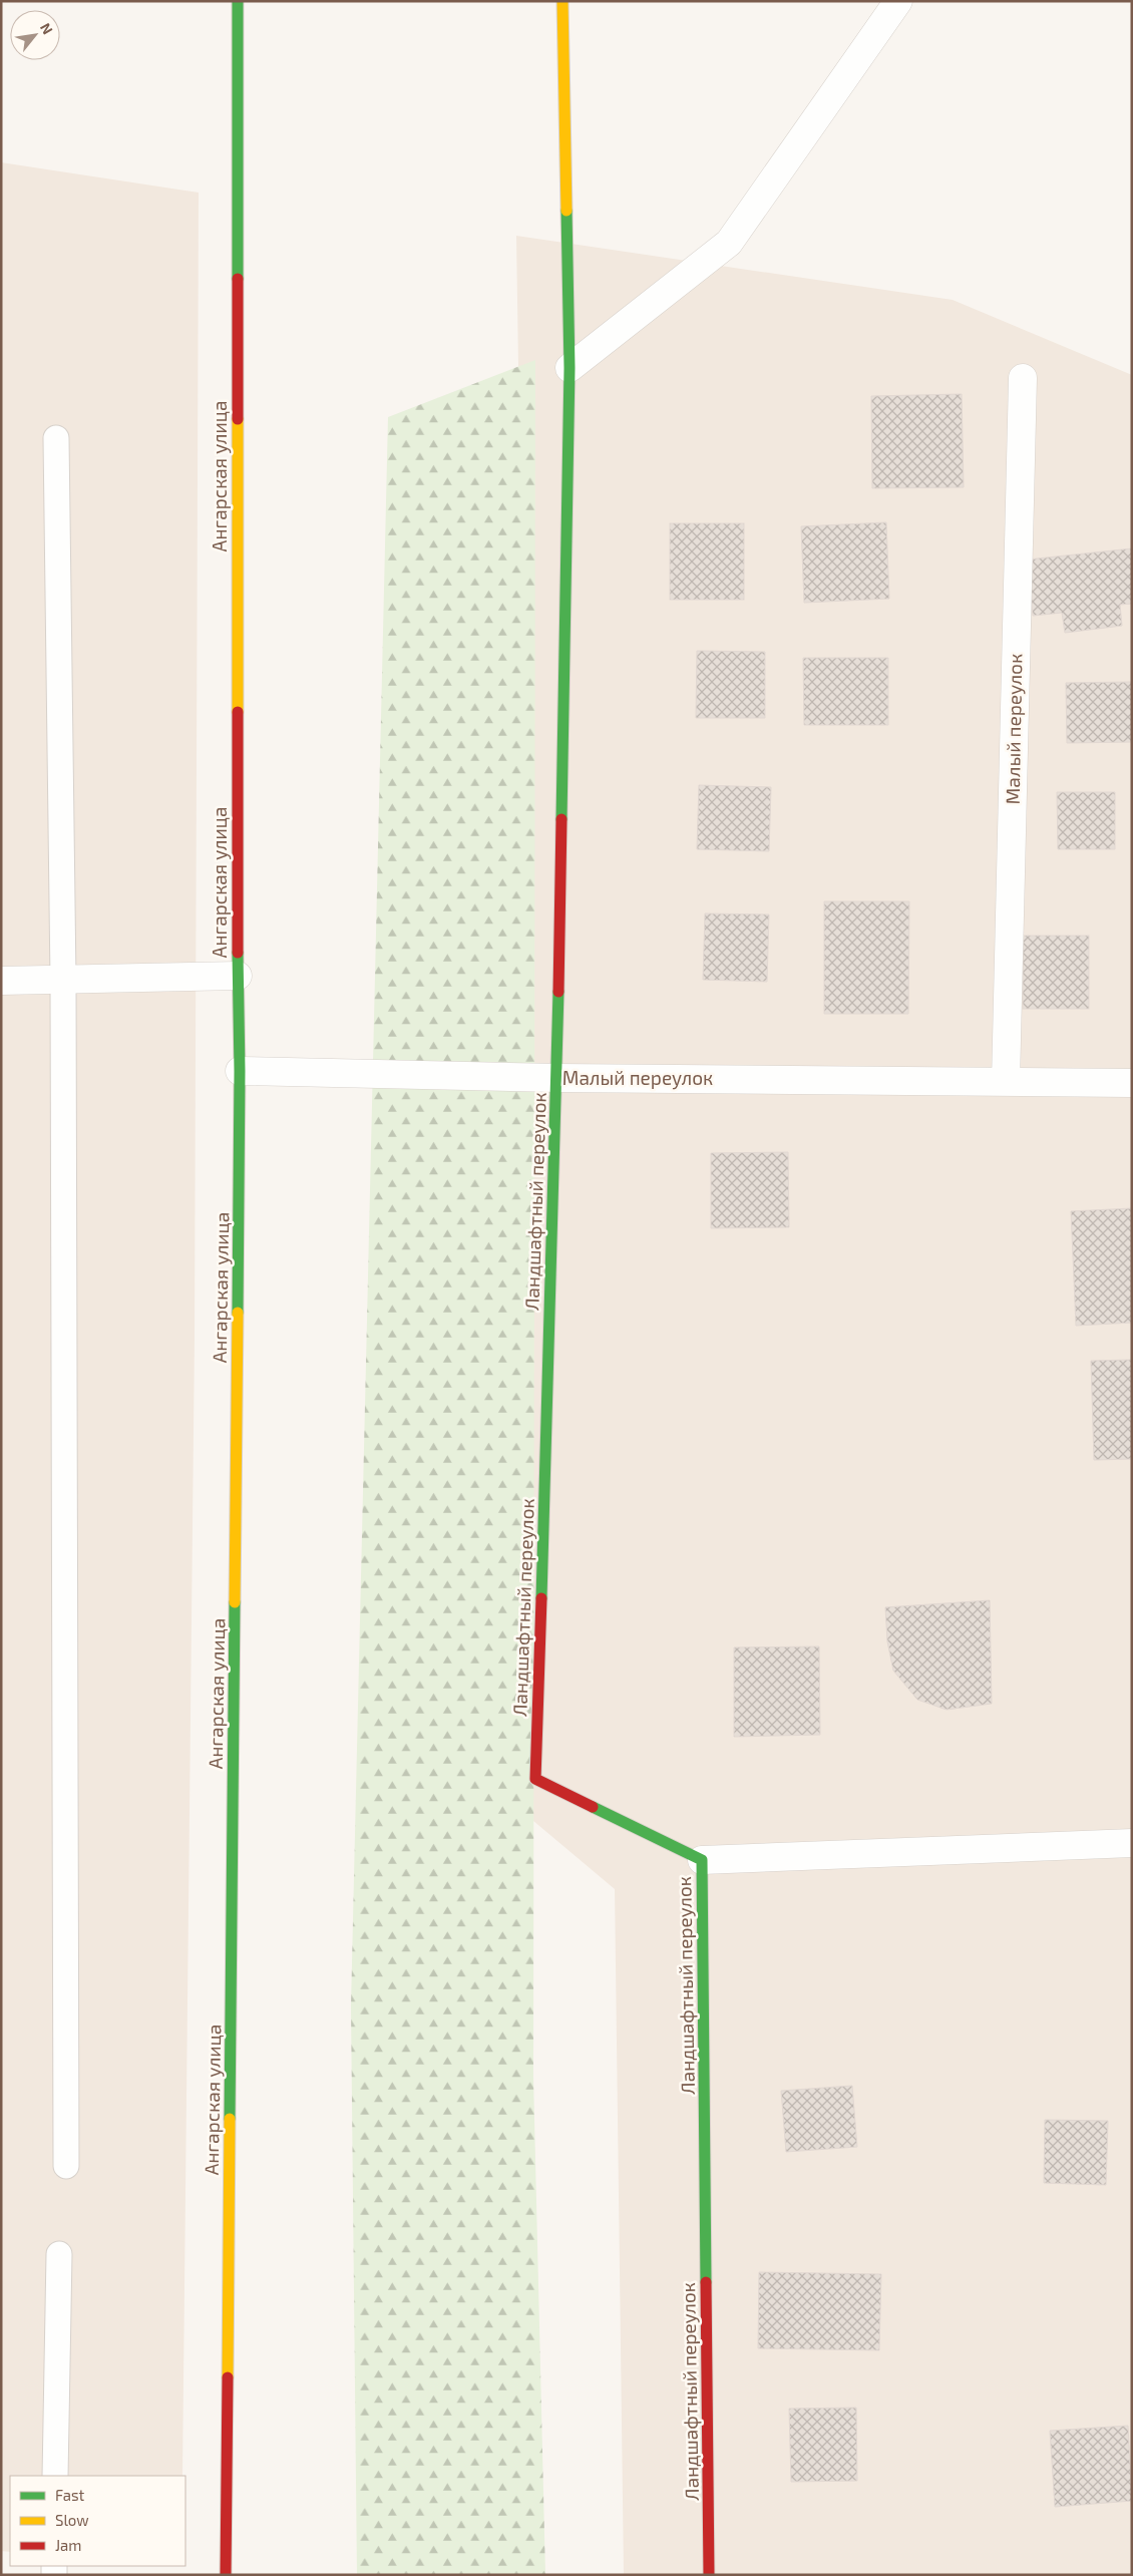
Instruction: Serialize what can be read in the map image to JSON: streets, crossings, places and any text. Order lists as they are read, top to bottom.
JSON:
{
  "streets": {
    "street": ["Ангарская улица", "Малый переулок", "Ландшафтный переулок"]
  },
  "crossings": [
    ["Ангарская улица", "Малый переулок"],
    ["Малый переулок", "Ландшафтный переулок"]
  ],
  "legend": ["Fast", "Slow", "Jam"],
  "north": "top right"
}
